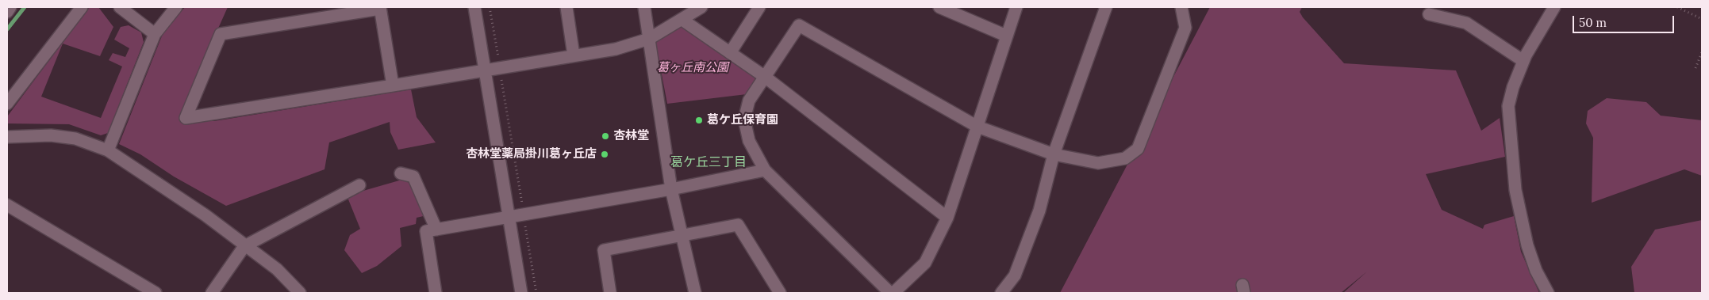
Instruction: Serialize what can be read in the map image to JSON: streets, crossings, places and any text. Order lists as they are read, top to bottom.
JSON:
{
  "districts": ["葛ケ丘三丁目"],
  "parks": ["葛ヶ丘南公園"],
  "places": ["葛ケ丘保育園", "杏林堂", "杏林堂薬局掛川葛ヶ丘店"],
  "scale_bar": "50 m"
}
